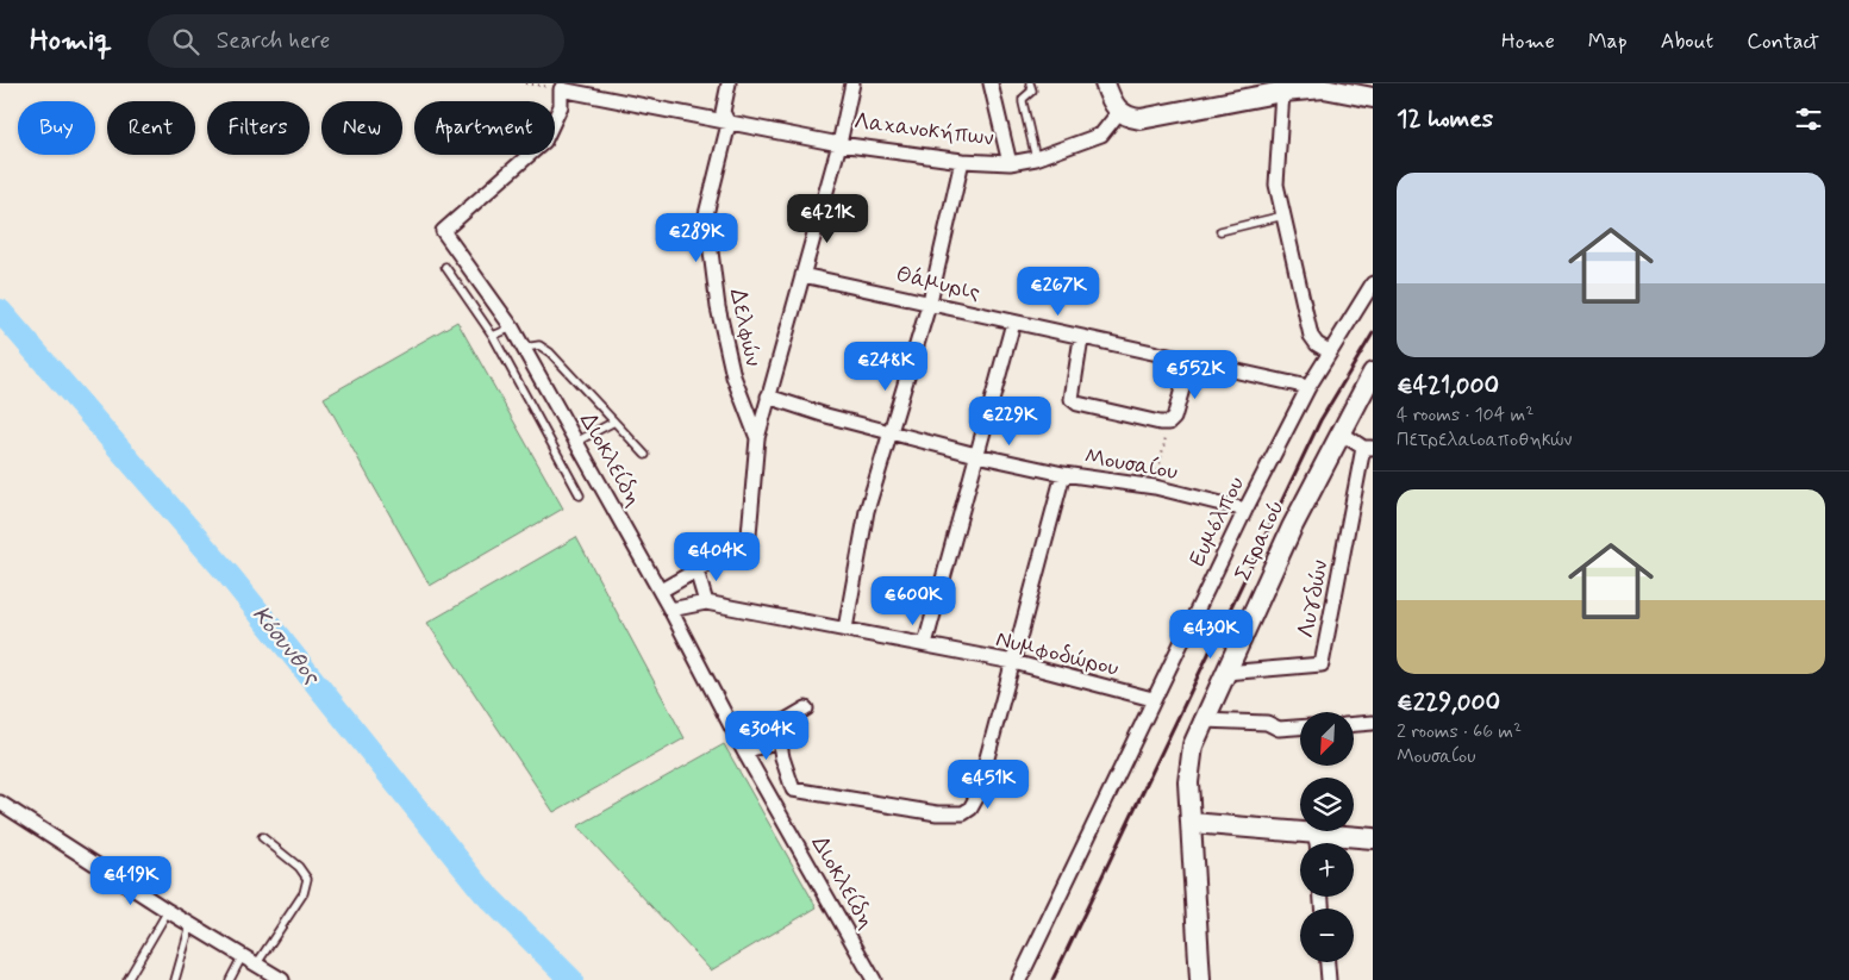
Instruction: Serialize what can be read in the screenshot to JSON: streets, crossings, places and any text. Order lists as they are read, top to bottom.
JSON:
{
  "streets": {
    "main road": ["Στρατού"],
    "street": [
      "Λαχανοκήπων",
      "Θάμυρις",
      "Δελφών",
      "Διοκλείδη",
      "Μουσαίου",
      "Ευμόλπου",
      "Λυγδών",
      "Νυμφοδώρου"
    ]
  },
  "crossings": [
    ["Λαχανοκήπων", "Δελφών"],
    ["Λαχανοκήπων", "Διοκλείδη"],
    ["Θάμυρις", "Ευμόλπου"],
    ["Διοκλείδη", "Νυμφοδώρου"],
    ["Μουσαίου", "Ευμόλπου"],
    ["Ευμόλπου", "Νυμφοδώρου"],
    ["Στρατού", "Λυγδών"]
  ],
  "water": ["Κόσυνθος"],
  "north": "bottom left",
  "page": {
    "header": "Homiq",
    "search": "Search here",
    "nav": [
      "Home",
      "Map",
      "About",
      "Contact"
    ],
    "heading": "12 homes",
    "chip": [
      "Buy",
      "Rent",
      "Filters",
      "New",
      "Apartment"
    ],
    "list": [
      {
        "name": "€421,000",
        "note": "4 rooms · 104 m² · Πετρελαιοαποθηκών"
      },
      {
        "name": "€229,000",
        "note": "2 rooms · 66 m² · Μουσαίου"
      }
    ],
    "price": [
      "€421K",
      "€289K",
      "€267K",
      "€248K",
      "€552K",
      "€229K",
      "€404K",
      "€600K",
      "€430K",
      "€304K",
      "€451K",
      "€419K"
    ],
    "map_buttons": ["+", "−"]
  }
}
